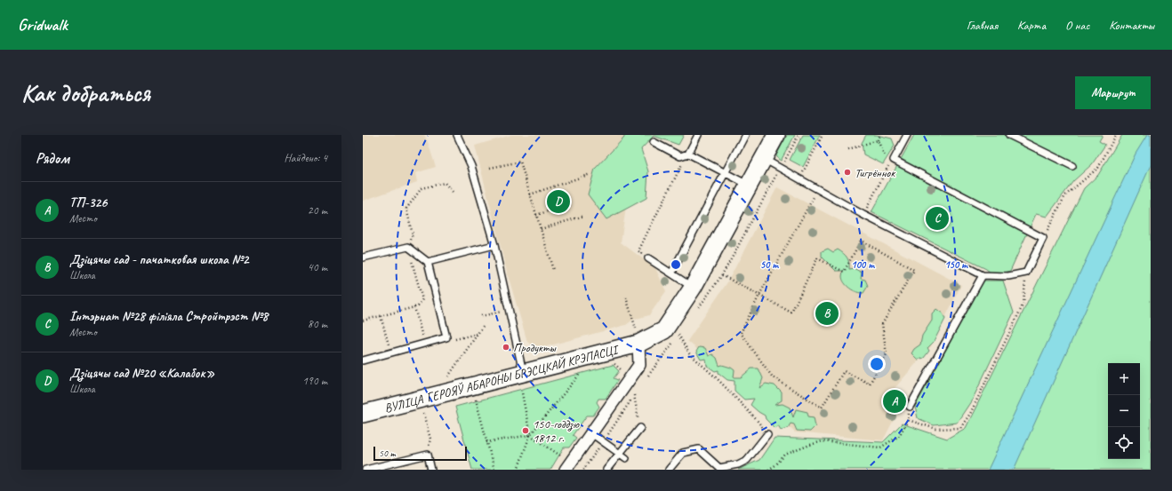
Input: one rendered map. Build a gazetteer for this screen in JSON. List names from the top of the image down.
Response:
{
  "streets": {
    "main road": ["ВУЛІЦА ГЕРОЯЎ АБАРОНЫ БРЭСЦКАЙ КРЭПАСЦІ"]
  },
  "places": ["Тигрённок", "Продукты", "150-годдзю 1812 г."],
  "scale_bar": "50 m",
  "page": {
    "header": "Gridwalk",
    "nav": [
      "Главная",
      "Карта",
      "О нас",
      "Контакты"
    ],
    "buttons": "Маршрут",
    "title": "Как добраться",
    "heading": ["Рядом", "Найдено: 4"],
    "list": [
      {
        "mark": "A",
        "name": "ТП-326",
        "note": "Место",
        "value": "20 m"
      },
      {
        "mark": "B",
        "name": "Дзіцячы сад - пачатковая школа №2",
        "note": "Школа",
        "value": "40 m"
      },
      {
        "mark": "C",
        "name": "Інтэрнат №28 фiлiяла Стройтрэст №8",
        "note": "Место",
        "value": "80 m"
      },
      {
        "mark": "D",
        "name": "Дзіцячы сад №20 «Калабок»",
        "note": "Школа",
        "value": "190 m"
      }
    ],
    "pins": [
      "D",
      "C",
      "B",
      "A"
    ],
    "map_buttons": ["+", "−"],
    "scale": "50 m"
  },
  "rings": ["50 m", "100 m", "150 m"]
}
